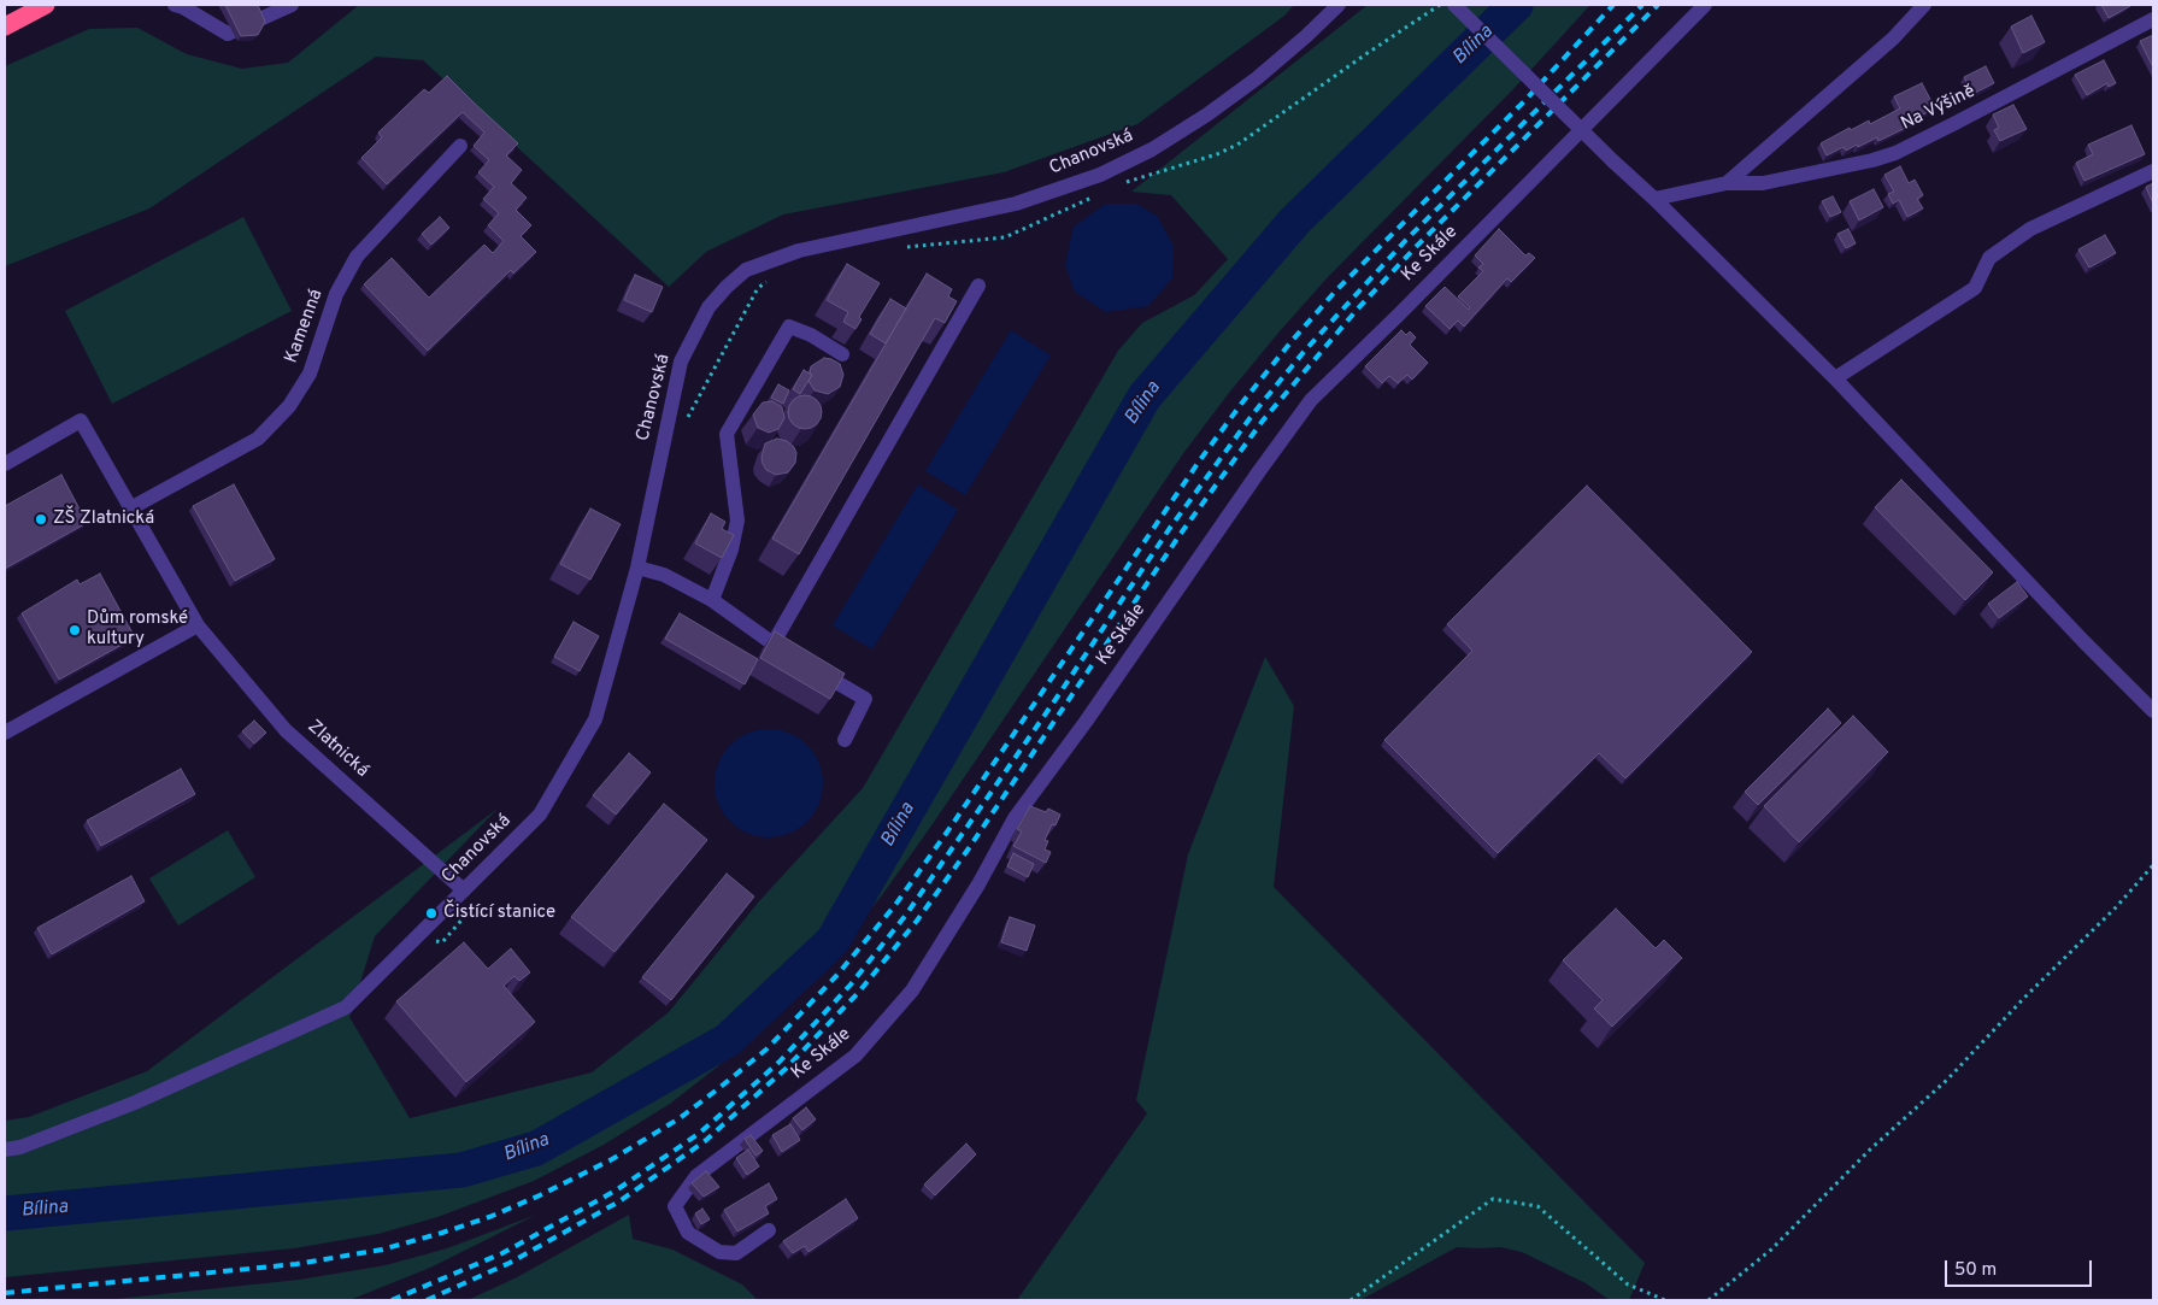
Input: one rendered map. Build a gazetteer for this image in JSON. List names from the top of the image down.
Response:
{
  "streets": {
    "street": [
      "Na Výšině",
      "Chanovská",
      "Ke Skále",
      "Kamenná",
      "Zlatnická"
    ]
  },
  "crossings": [
    ["Chanovská", "Zlatnická"],
    ["Kamenná", "Zlatnická"]
  ],
  "water": ["Bílina"],
  "places": ["ZŠ Zlatnická", "Dům romské kultury", "Čistící stanice"],
  "scale_bar": "50 m"
}
